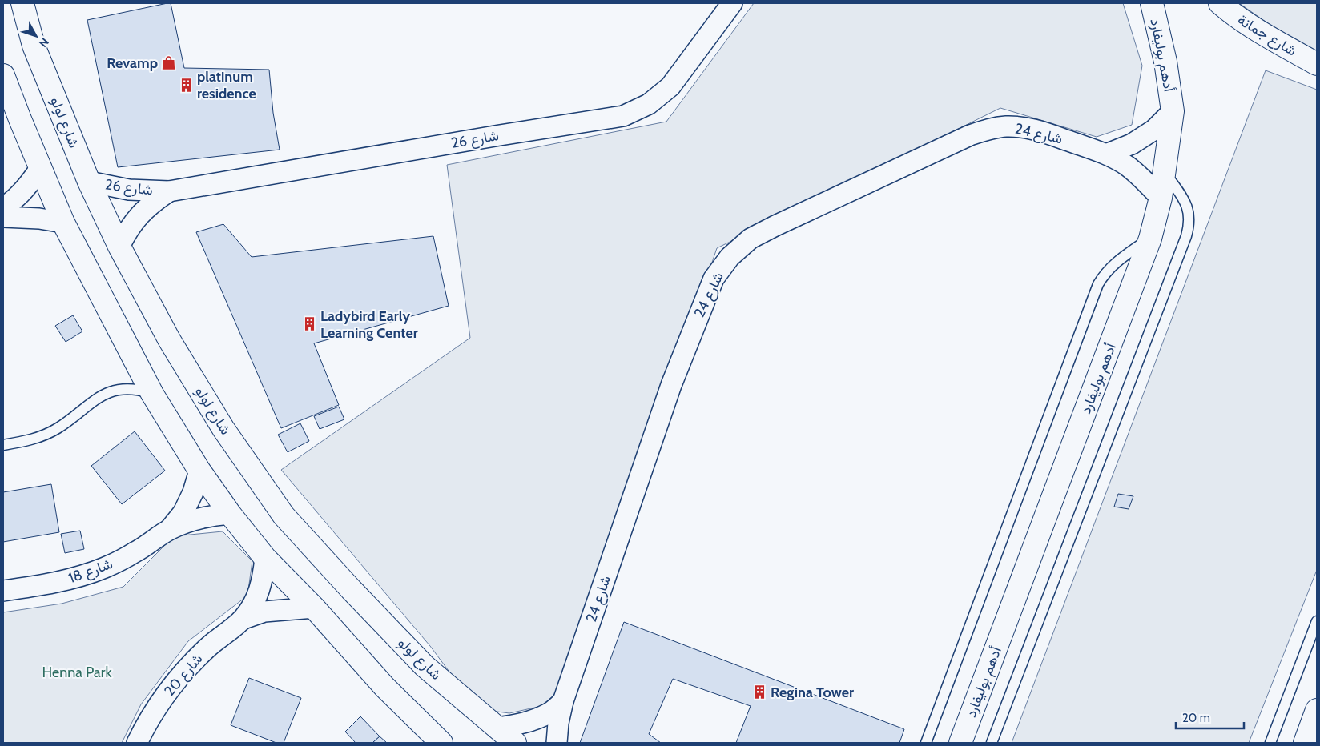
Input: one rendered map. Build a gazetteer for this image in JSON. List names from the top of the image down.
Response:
{
  "streets": {
    "street": [
      "شارع جمانة",
      "أدهم بوليفارد",
      "شارع لولو",
      "شارع 24",
      "شارع 26",
      "شارع 18",
      "شارع 20"
    ]
  },
  "crossings": [
    ["أدهم بوليفارد", "شارع 24"],
    ["شارع لولو", "شارع 26"]
  ],
  "parks": ["Henna Park"],
  "places": {
    "shop": ["Revamp"],
    "building": ["platinum residence", "Ladybird Early Learning Center", "Regina Tower"]
  },
  "scale_bar": "20 m",
  "north": "bottom right"
}
